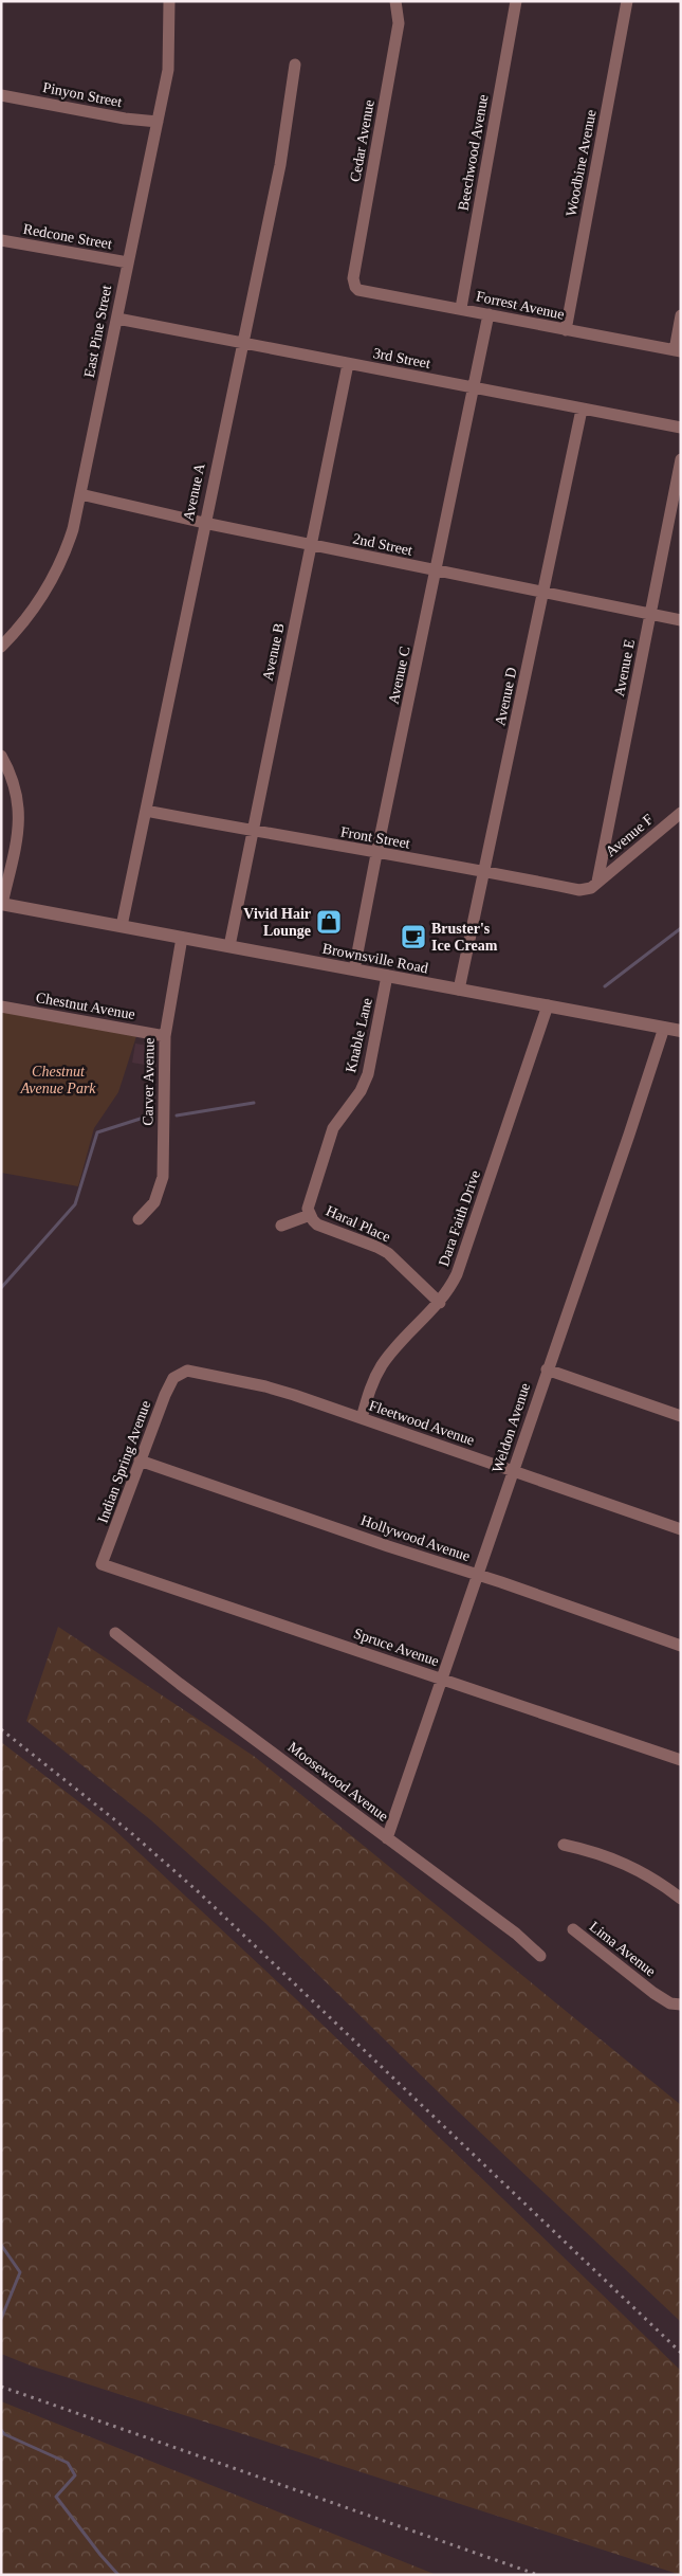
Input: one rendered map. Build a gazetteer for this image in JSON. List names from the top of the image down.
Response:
{
  "streets": {
    "street": [
      "Pinyon Street",
      "Cedar Avenue",
      "Beechwood Avenue",
      "Woodbine Avenue",
      "Redcone Street",
      "Forrest Avenue",
      "East Pine Street",
      "3rd Street",
      "Avenue A",
      "2nd Street",
      "Avenue B",
      "Avenue E",
      "Avenue C",
      "Avenue D",
      "Avenue F",
      "Front Street",
      "Brownsville Road",
      "Chestnut Avenue",
      "Knable Lane",
      "Carver Avenue",
      "Dara Faith Drive",
      "Haral Place",
      "Fleetwood Avenue",
      "Weldon Avenue",
      "Indian Spring Avenue",
      "Hollywood Avenue",
      "Spruce Avenue",
      "Moosewood Avenue",
      "Lima Avenue"
    ]
  },
  "crossings": [
    ["Pinyon Street", "East Pine Street"],
    ["Cedar Avenue", "Forrest Avenue"],
    ["Beechwood Avenue", "Forrest Avenue"],
    ["Woodbine Avenue", "Forrest Avenue"],
    ["Redcone Street", "East Pine Street"],
    ["East Pine Street", "3rd Street"],
    ["East Pine Street", "2nd Street"],
    ["3rd Street", "Avenue A"],
    ["3rd Street", "Avenue B"],
    ["3rd Street", "Avenue C"],
    ["3rd Street", "Avenue D"],
    ["Avenue A", "2nd Street"],
    ["Avenue A", "Front Street"],
    ["Avenue A", "Brownsville Road"],
    ["2nd Street", "Avenue B"],
    ["2nd Street", "Avenue E"],
    ["2nd Street", "Avenue C"],
    ["2nd Street", "Avenue D"],
    ["Avenue B", "Front Street"],
    ["Avenue B", "Brownsville Road"],
    ["Avenue E", "Avenue F"],
    ["Avenue E", "Front Street"],
    ["Avenue C", "Front Street"],
    ["Avenue C", "Brownsville Road"],
    ["Avenue D", "Front Street"],
    ["Avenue D", "Brownsville Road"],
    ["Avenue F", "Front Street"],
    ["Brownsville Road", "Knable Lane"],
    ["Brownsville Road", "Carver Avenue"],
    ["Brownsville Road", "Dara Faith Drive"],
    ["Brownsville Road", "Weldon Avenue"],
    ["Chestnut Avenue", "Carver Avenue"],
    ["Knable Lane", "Haral Place"],
    ["Dara Faith Drive", "Haral Place"],
    ["Dara Faith Drive", "Fleetwood Avenue"],
    ["Fleetwood Avenue", "Weldon Avenue"],
    ["Fleetwood Avenue", "Indian Spring Avenue"],
    ["Weldon Avenue", "Hollywood Avenue"],
    ["Weldon Avenue", "Spruce Avenue"],
    ["Weldon Avenue", "Moosewood Avenue"],
    ["Indian Spring Avenue", "Hollywood Avenue"],
    ["Indian Spring Avenue", "Spruce Avenue"]
  ],
  "parks": ["Chestnut Avenue Park"],
  "places": {
    "shop": ["Vivid Hair Lounge"],
    "cafe": ["Bruster's Ice Cream"]
  }
}
